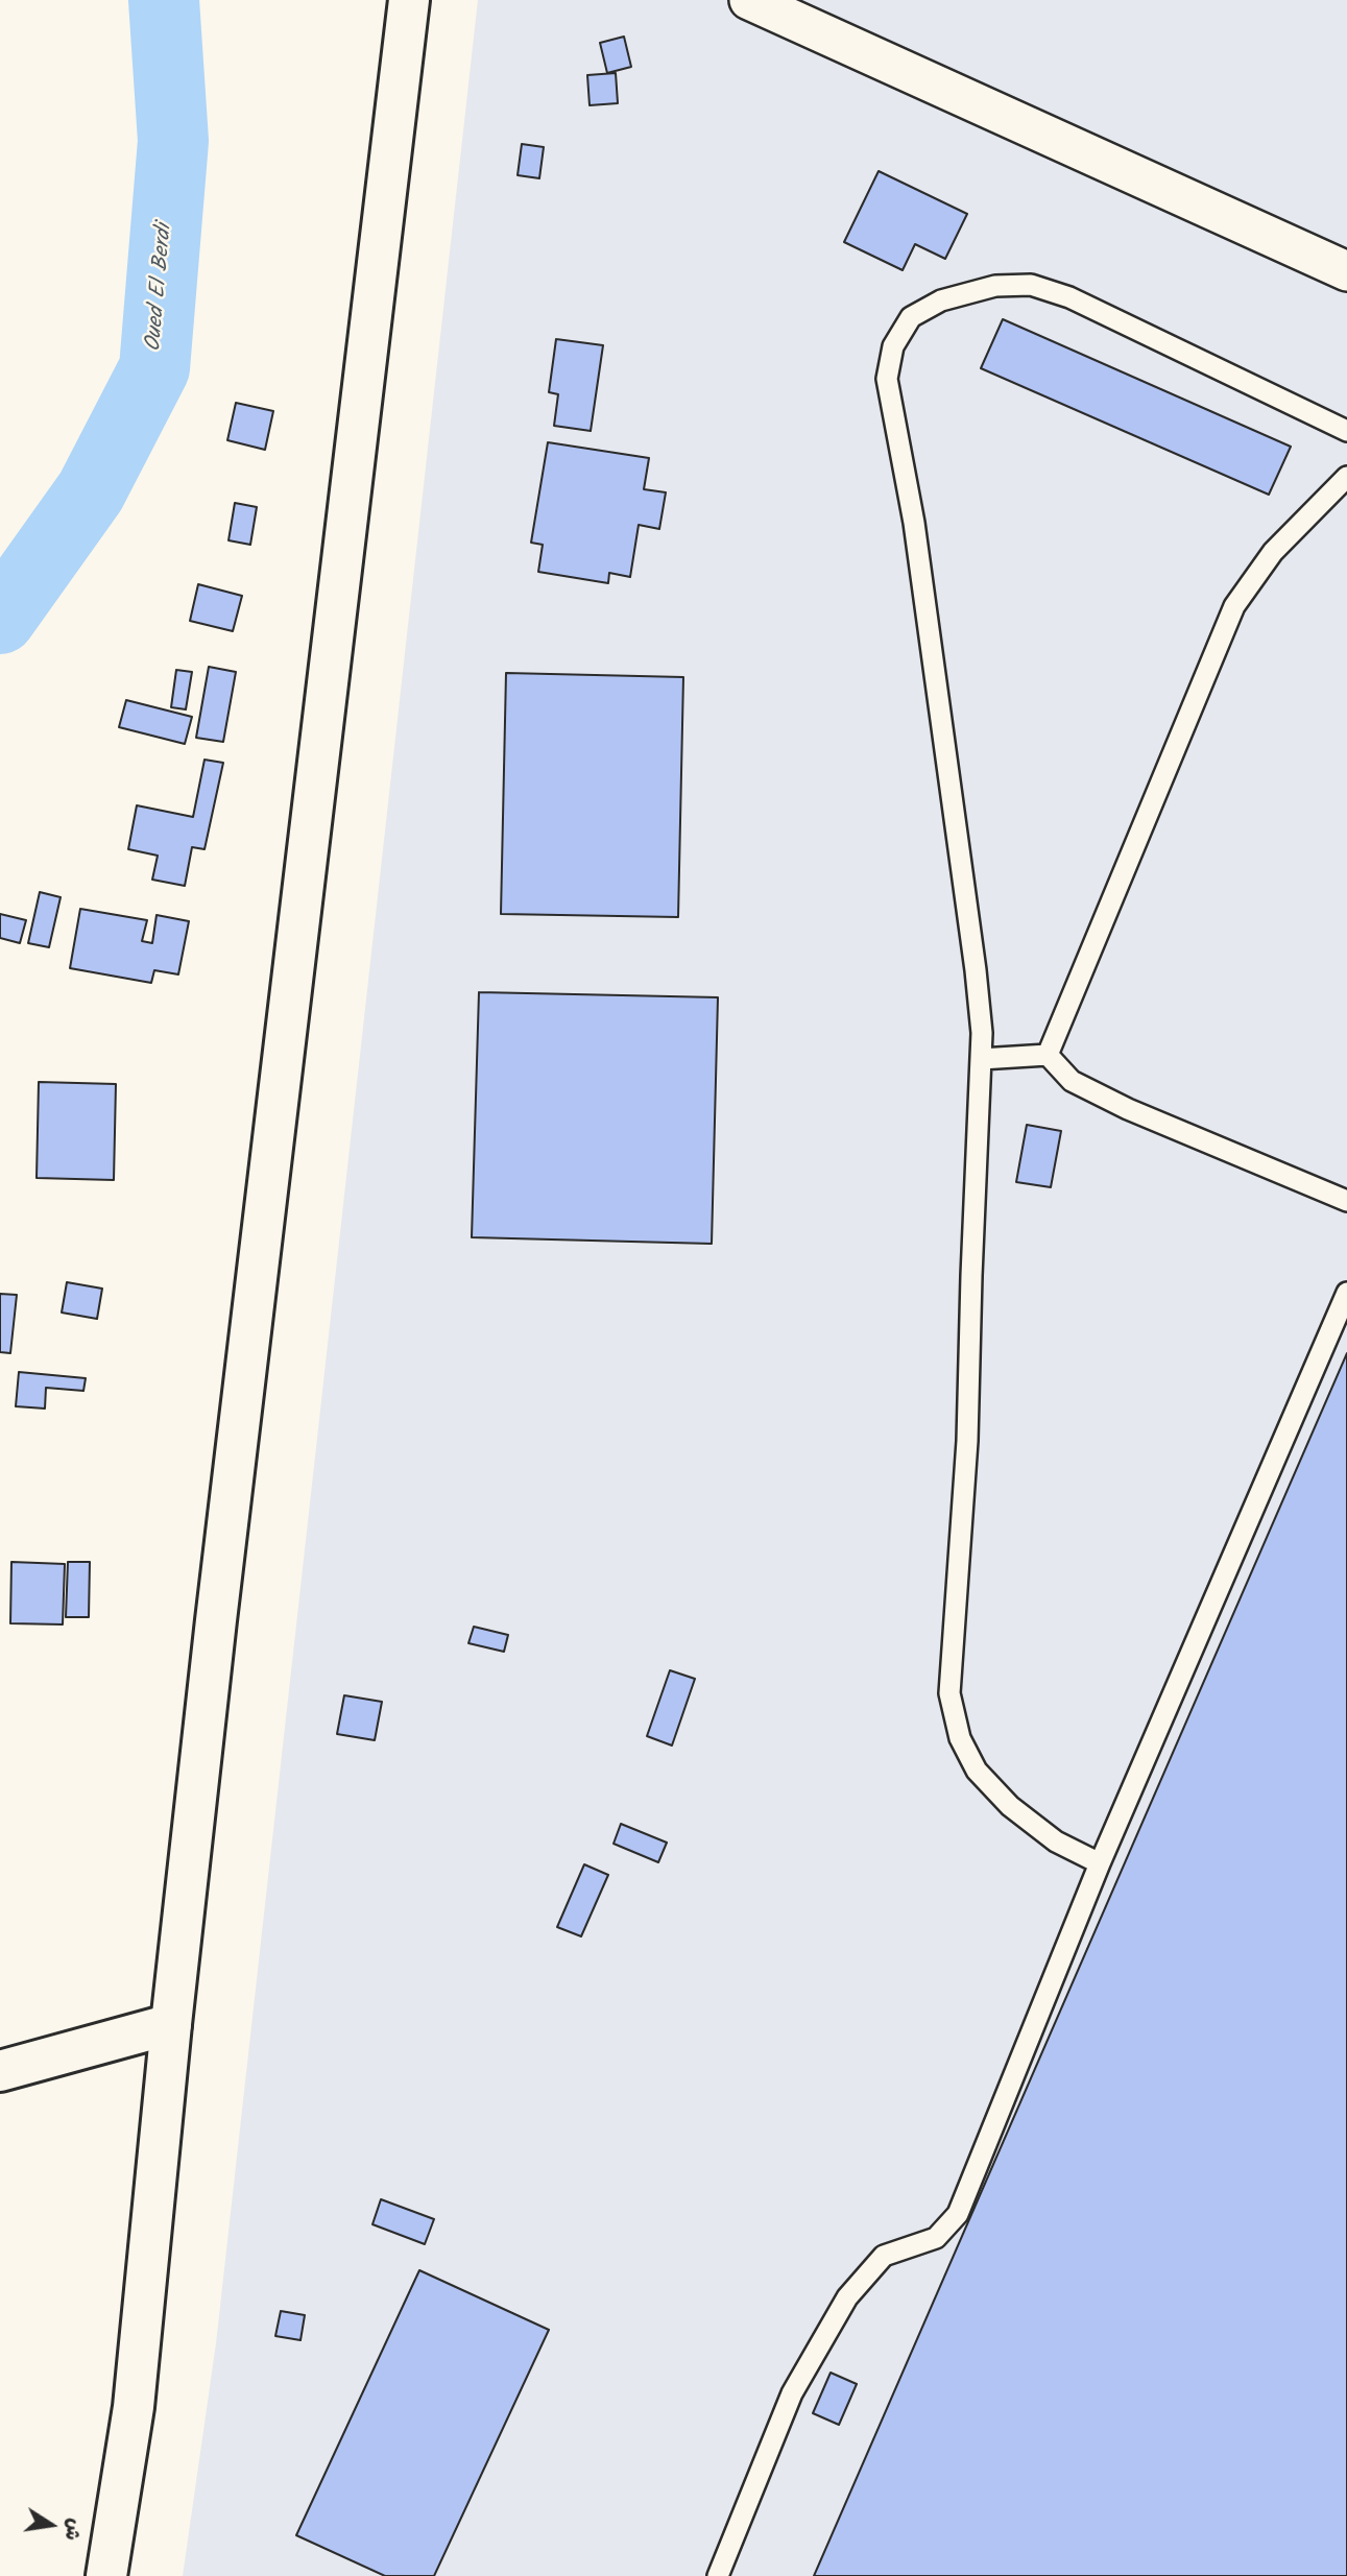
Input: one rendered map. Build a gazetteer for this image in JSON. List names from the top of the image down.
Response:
{
  "water": ["Oued El Berdi"],
  "north": "right"
}
